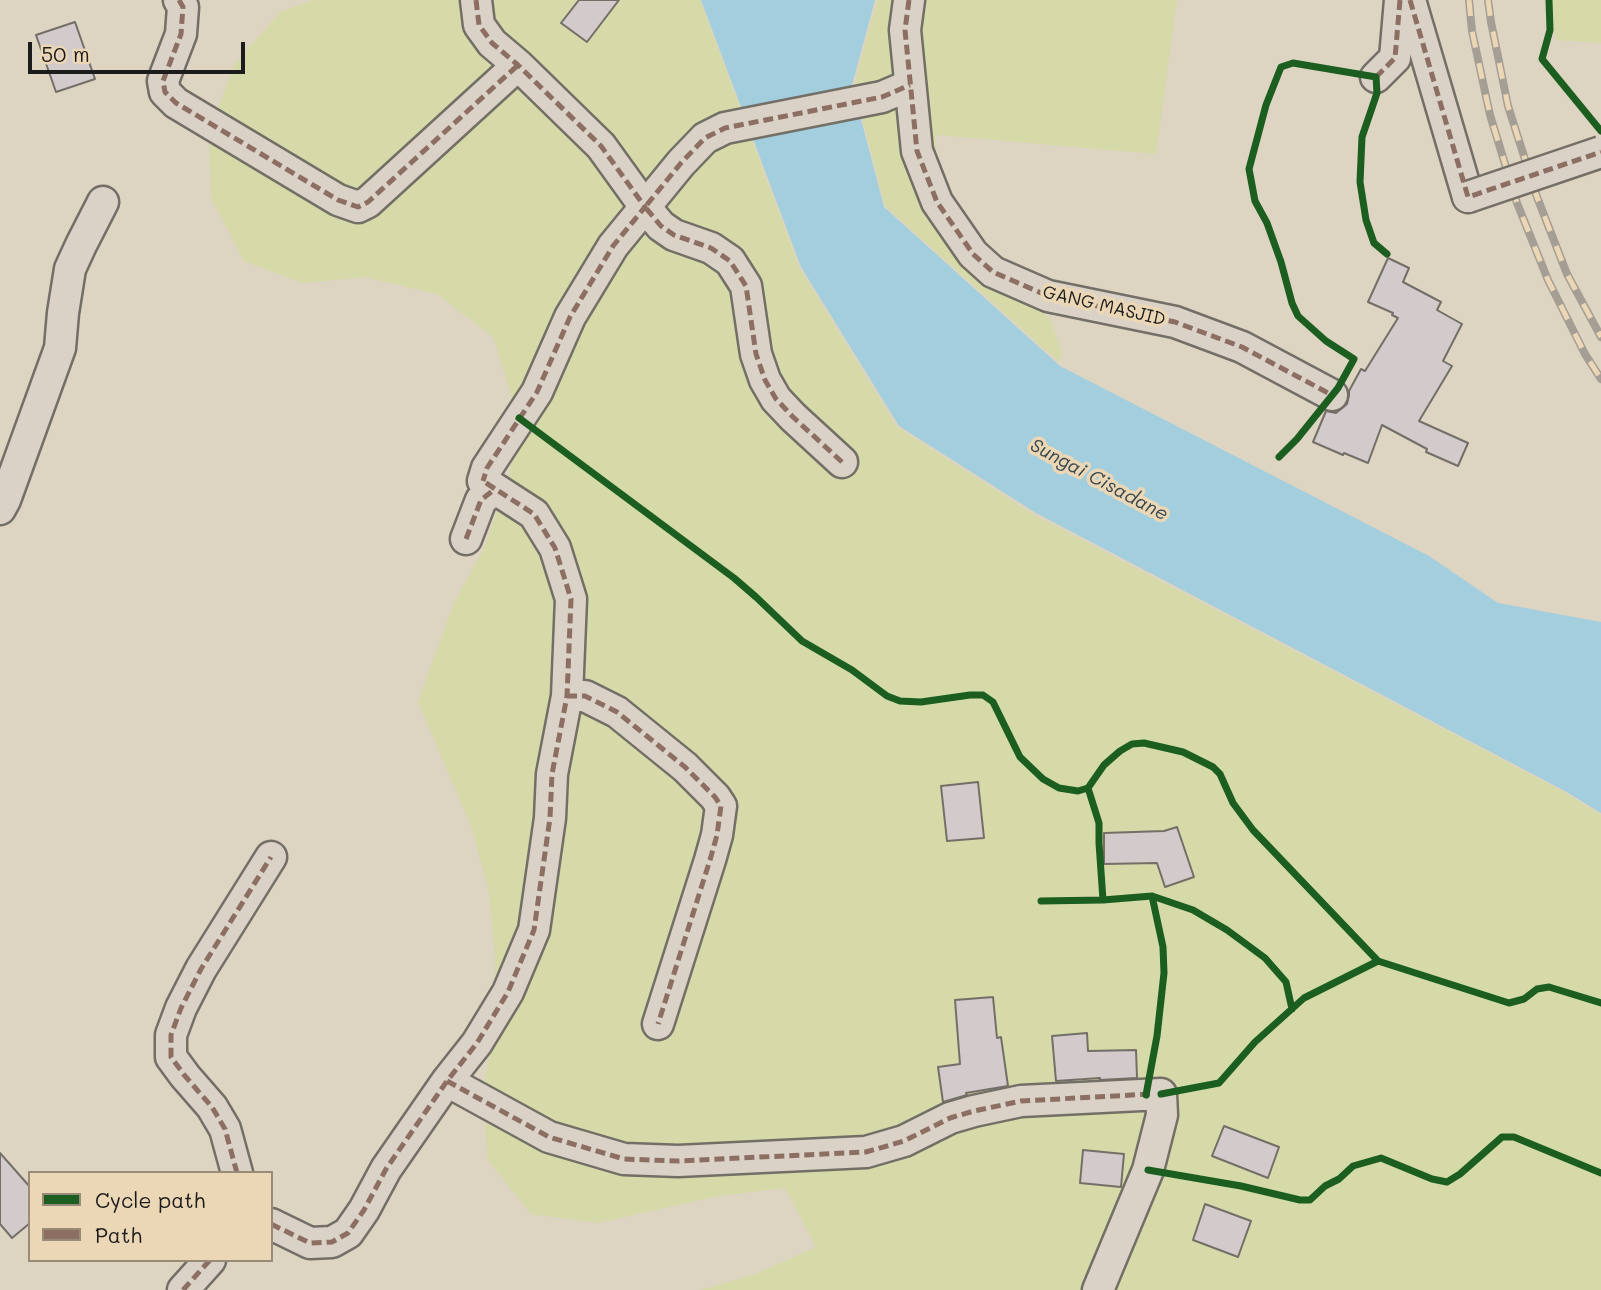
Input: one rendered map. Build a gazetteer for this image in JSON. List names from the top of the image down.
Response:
{
  "streets": {
    "street": ["GANG MASJID"]
  },
  "water": ["Sungai Cisadane"],
  "legend": ["Cycle path", "Path"],
  "scale_bar": "50 m"
}
